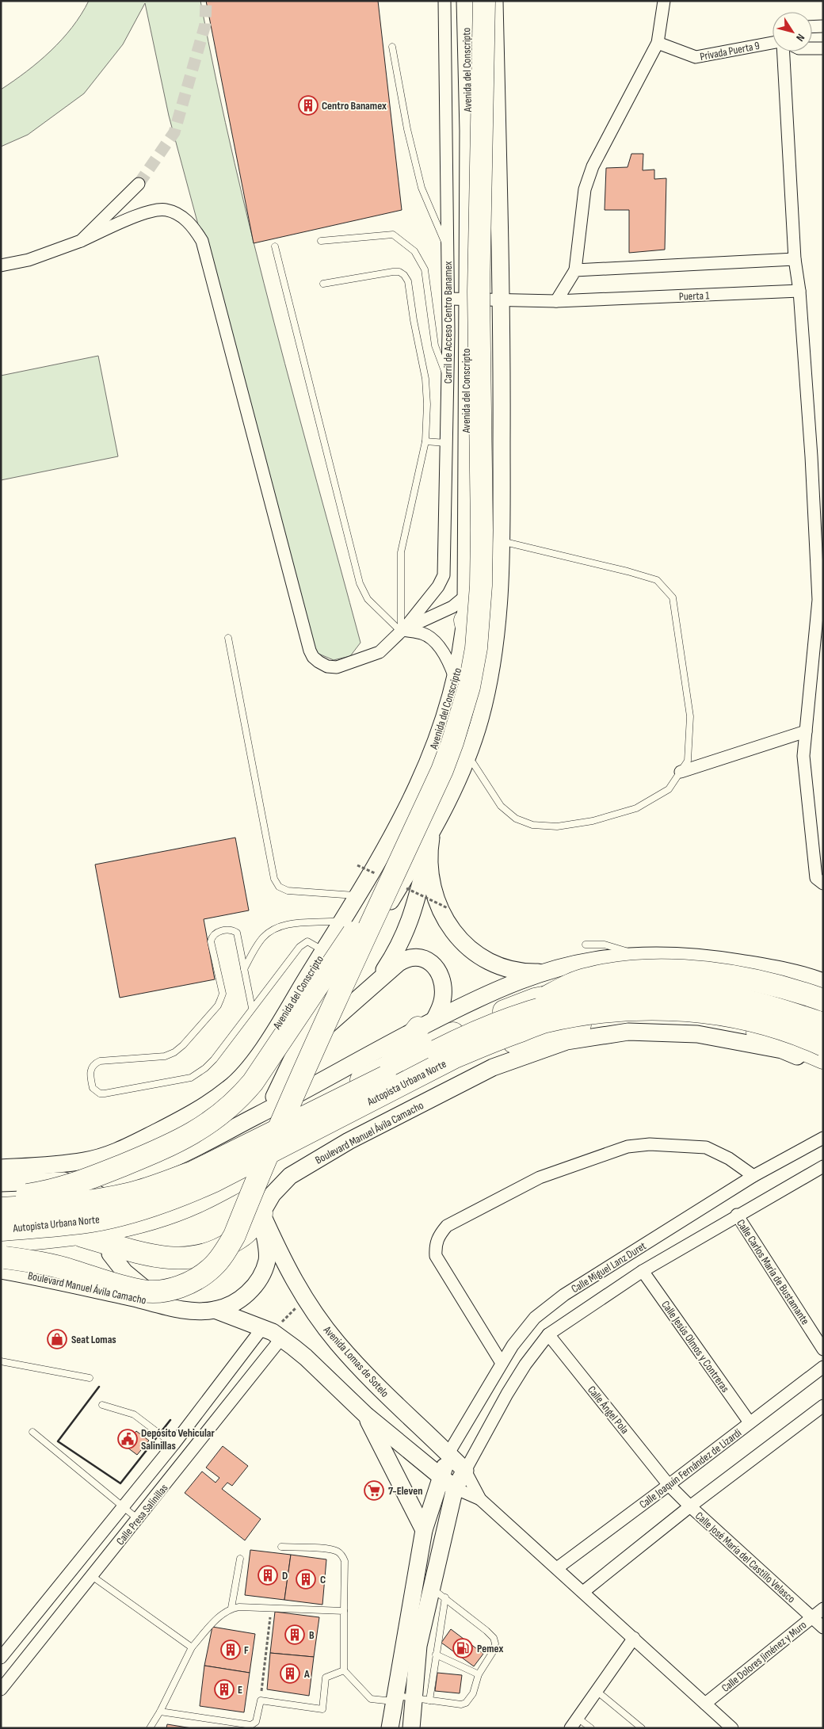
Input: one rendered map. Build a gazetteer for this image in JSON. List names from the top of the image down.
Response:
{
  "streets": {
    "highway": ["Autopista Urbana Norte", "Boulevard Manuel Ávila Camacho"],
    "main road": ["Avenida del Conscripto", "Avenida Lomas de Sotelo"],
    "street": [
      "Privada Puerta 9",
      "Puerta 1",
      "Carril de Acceso Centro Banamex",
      "Calle Miguel Lanz Duret",
      "Calle Carlos María de Bustamante",
      "Calle Jesús Olmos y Contreras",
      "Calle Ángel Pola",
      "Calle Joaquín Fernández de Lizardi",
      "Calle Presa Salinillas",
      "Calle José María del Castillo Velasco",
      "Calle Dolores Jiménez y Muro"
    ]
  },
  "crossings": [
    ["Avenida del Conscripto", "Puerta 1"],
    ["Puerta 1", "Carril de Acceso Centro Banamex"],
    ["Boulevard Manuel Ávila Camacho", "Avenida Lomas de Sotelo"],
    ["Calle Miguel Lanz Duret", "Calle Carlos María de Bustamante"],
    ["Calle Miguel Lanz Duret", "Calle Jesús Olmos y Contreras"],
    ["Calle Miguel Lanz Duret", "Avenida Lomas de Sotelo"],
    ["Calle Miguel Lanz Duret", "Calle Ángel Pola"],
    ["Calle Jesús Olmos y Contreras", "Calle Joaquín Fernández de Lizardi"],
    ["Calle Ángel Pola", "Calle Joaquín Fernández de Lizardi"],
    ["Calle Ángel Pola", "Calle José María del Castillo Velasco"],
    ["Calle Joaquín Fernández de Lizardi", "Calle José María del Castillo Velasco"],
    ["Calle José María del Castillo Velasco", "Calle Dolores Jiménez y Muro"]
  ],
  "places": {
    "building": [
      "Centro Banamex",
      "D",
      "C",
      "B",
      "F",
      "A",
      "E"
    ],
    "shop": ["Seat Lomas"],
    "public building": ["Depósito Vehicular Salinillas"],
    "supermarket": ["7-Eleven"],
    "fuel station": ["Pemex"]
  },
  "north": "bottom right"
}
